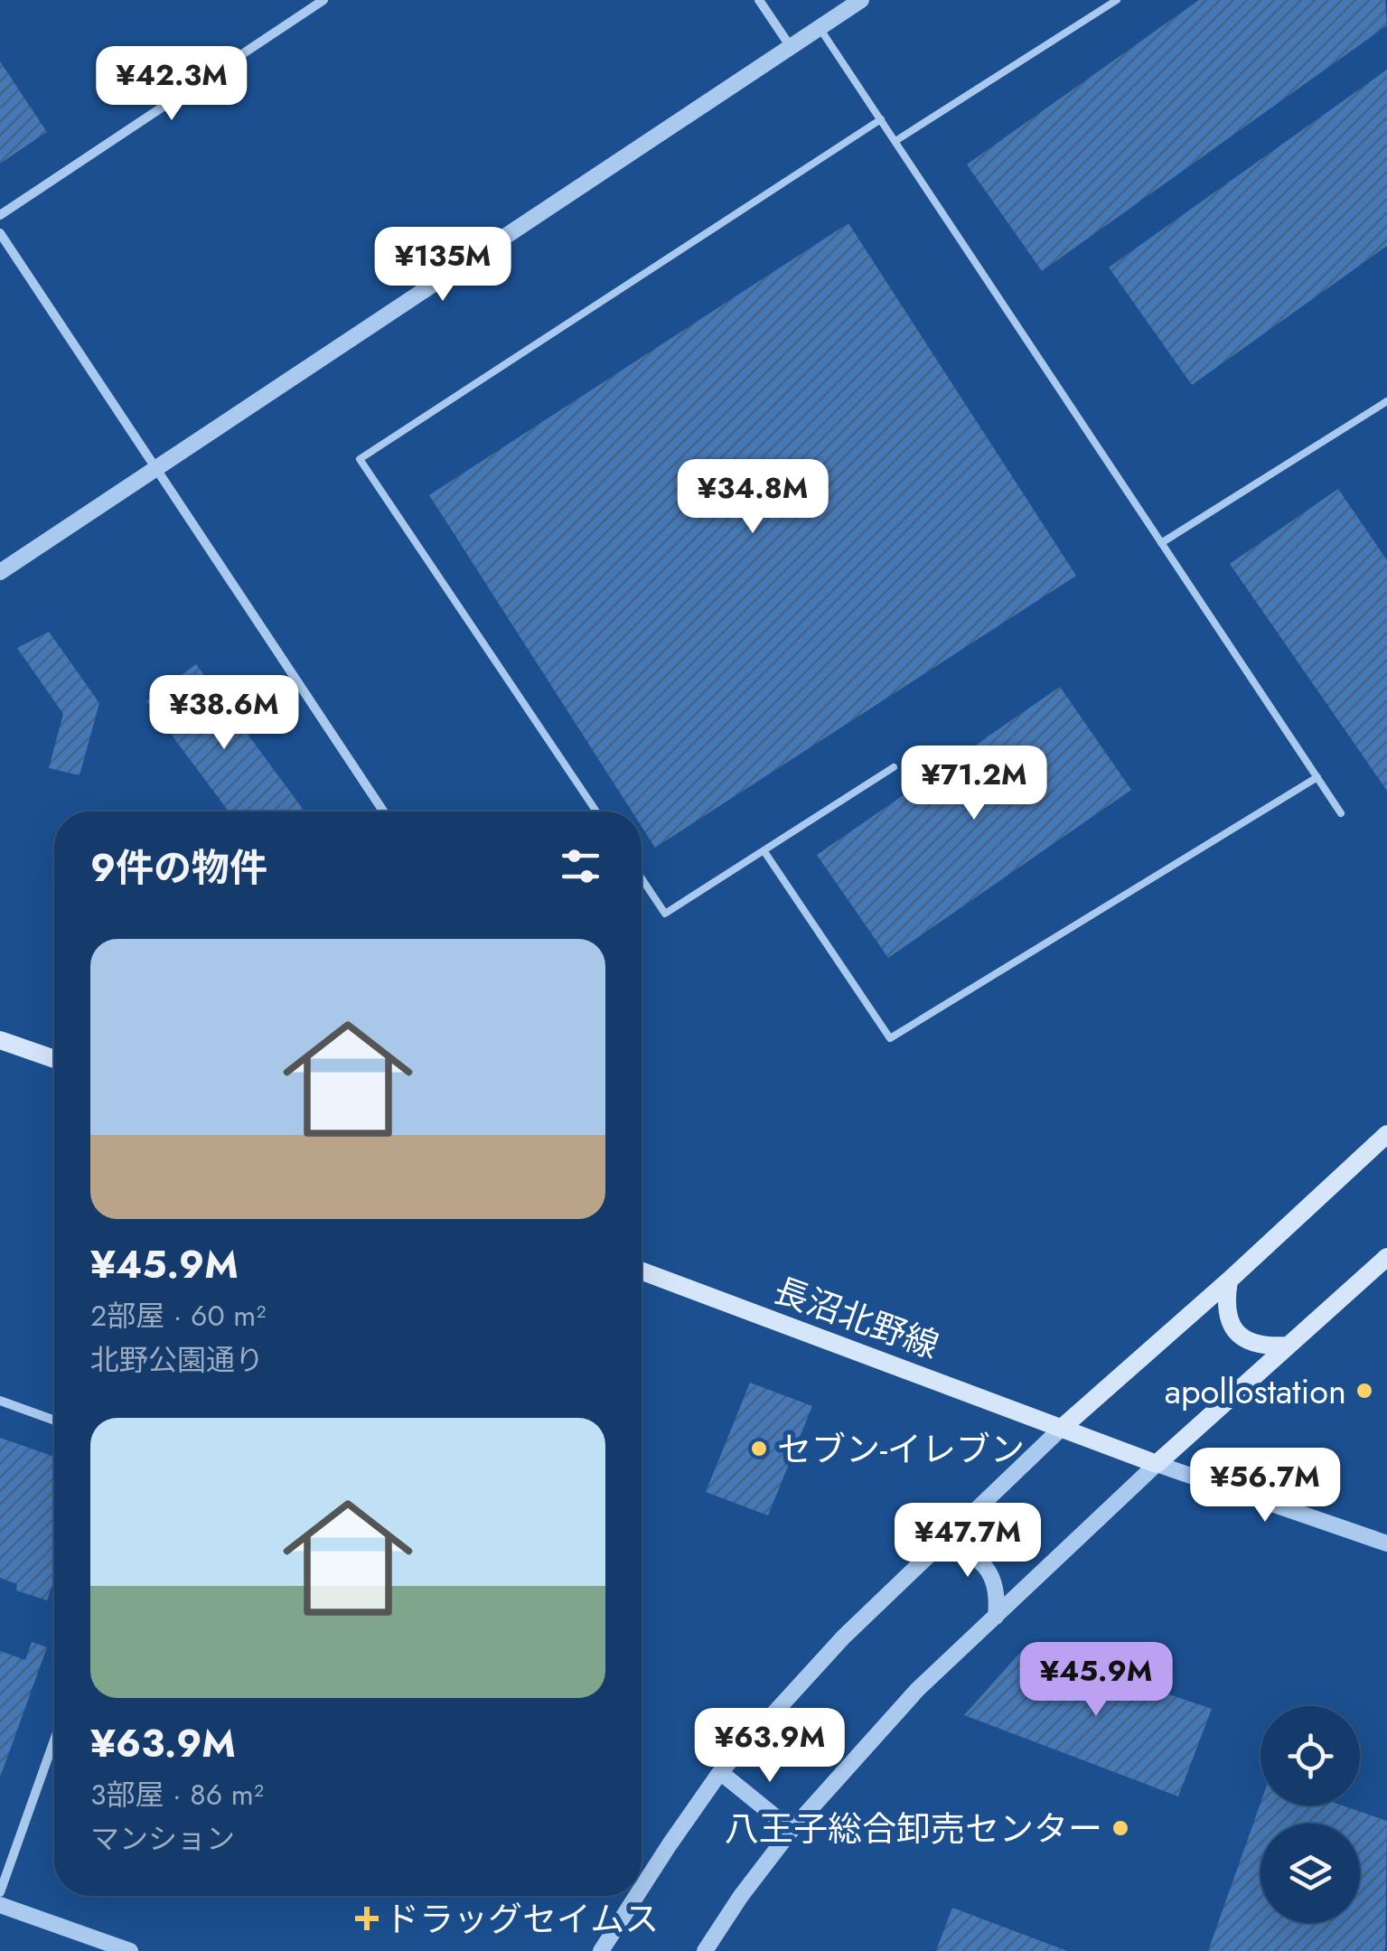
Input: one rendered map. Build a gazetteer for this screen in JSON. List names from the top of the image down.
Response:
{
  "streets": {
    "main road": ["長沼北野線"]
  },
  "places": {
    "other": ["apollostation", "セブン-イレブン", "八王子総合卸売センター"],
    "health": ["ドラッグセイムス"]
  },
  "page": {
    "price": [
      "¥42.3M",
      "¥135M",
      "¥34.8M",
      "¥38.6M",
      "¥71.2M",
      "¥56.7M",
      "¥47.7M",
      "¥45.9M",
      "¥63.9M"
    ],
    "heading": "9件の物件",
    "list": [
      {
        "name": "¥45.9M",
        "note": "2部屋 · 60 m² · 北野公園通り"
      },
      {
        "name": "¥63.9M",
        "note": "3部屋 · 86 m² · マンション"
      }
    ]
  }
}
